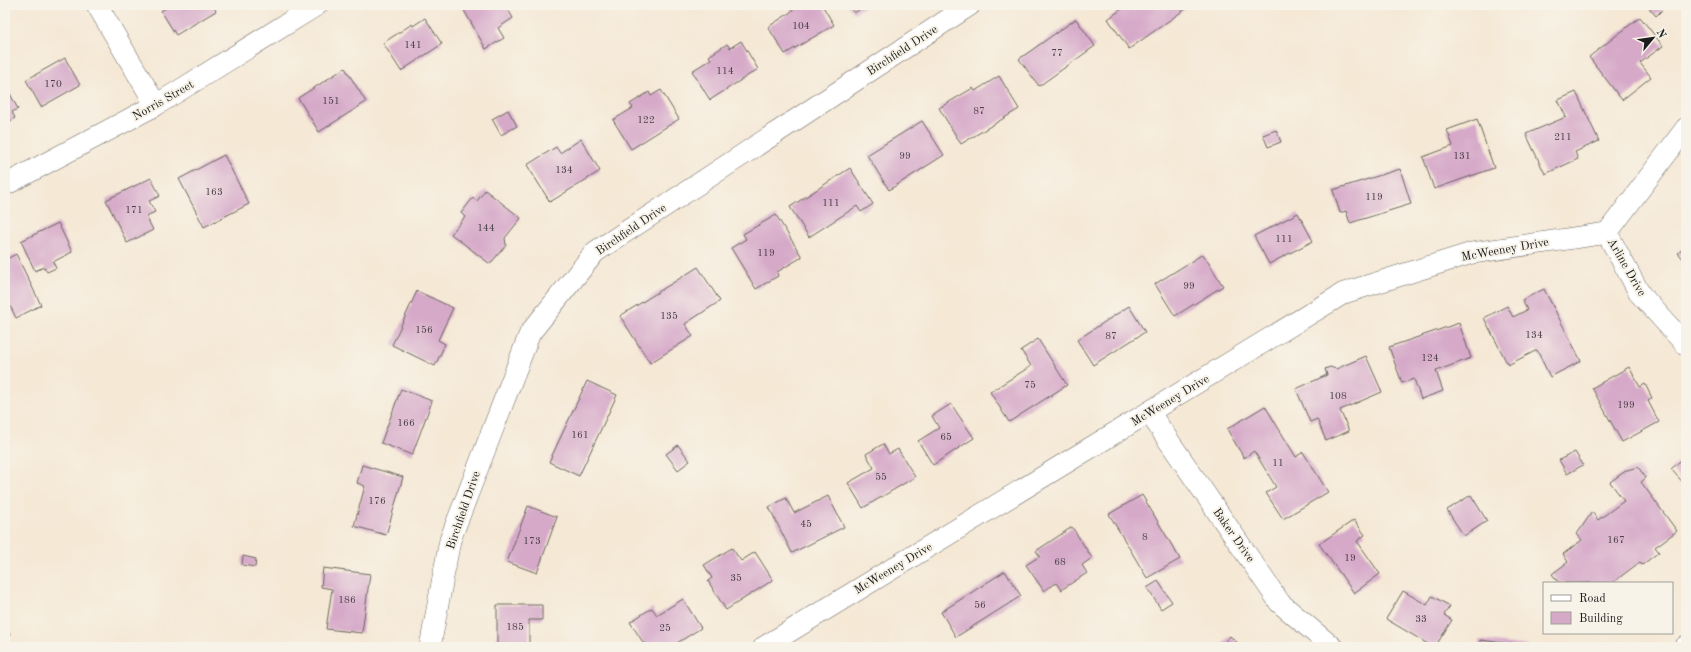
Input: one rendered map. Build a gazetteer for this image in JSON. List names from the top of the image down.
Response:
{
  "streets": {
    "street": [
      "Birchfield Drive",
      "Norris Street",
      "McWeeney Drive",
      "Arline Drive",
      "Baker Drive"
    ]
  },
  "crossings": [
    ["McWeeney Drive", "Arline Drive"],
    ["McWeeney Drive", "Baker Drive"]
  ],
  "house_numbers": [
    "104",
    "141",
    "77",
    "114",
    "170",
    "151",
    "87",
    "122",
    "211",
    "99",
    "131",
    "134",
    "163",
    "119",
    "111",
    "171",
    "144",
    "111",
    "119",
    "99",
    "135",
    "156",
    "134",
    "87",
    "124",
    "75",
    "108",
    "199",
    "166",
    "161",
    "65",
    "11",
    "55",
    "176",
    "45",
    "8",
    "167",
    "173",
    "19",
    "68",
    "35",
    "186",
    "56",
    "33",
    "185",
    "25"
  ],
  "legend": ["Road", "Building"],
  "north": "top right"
}
